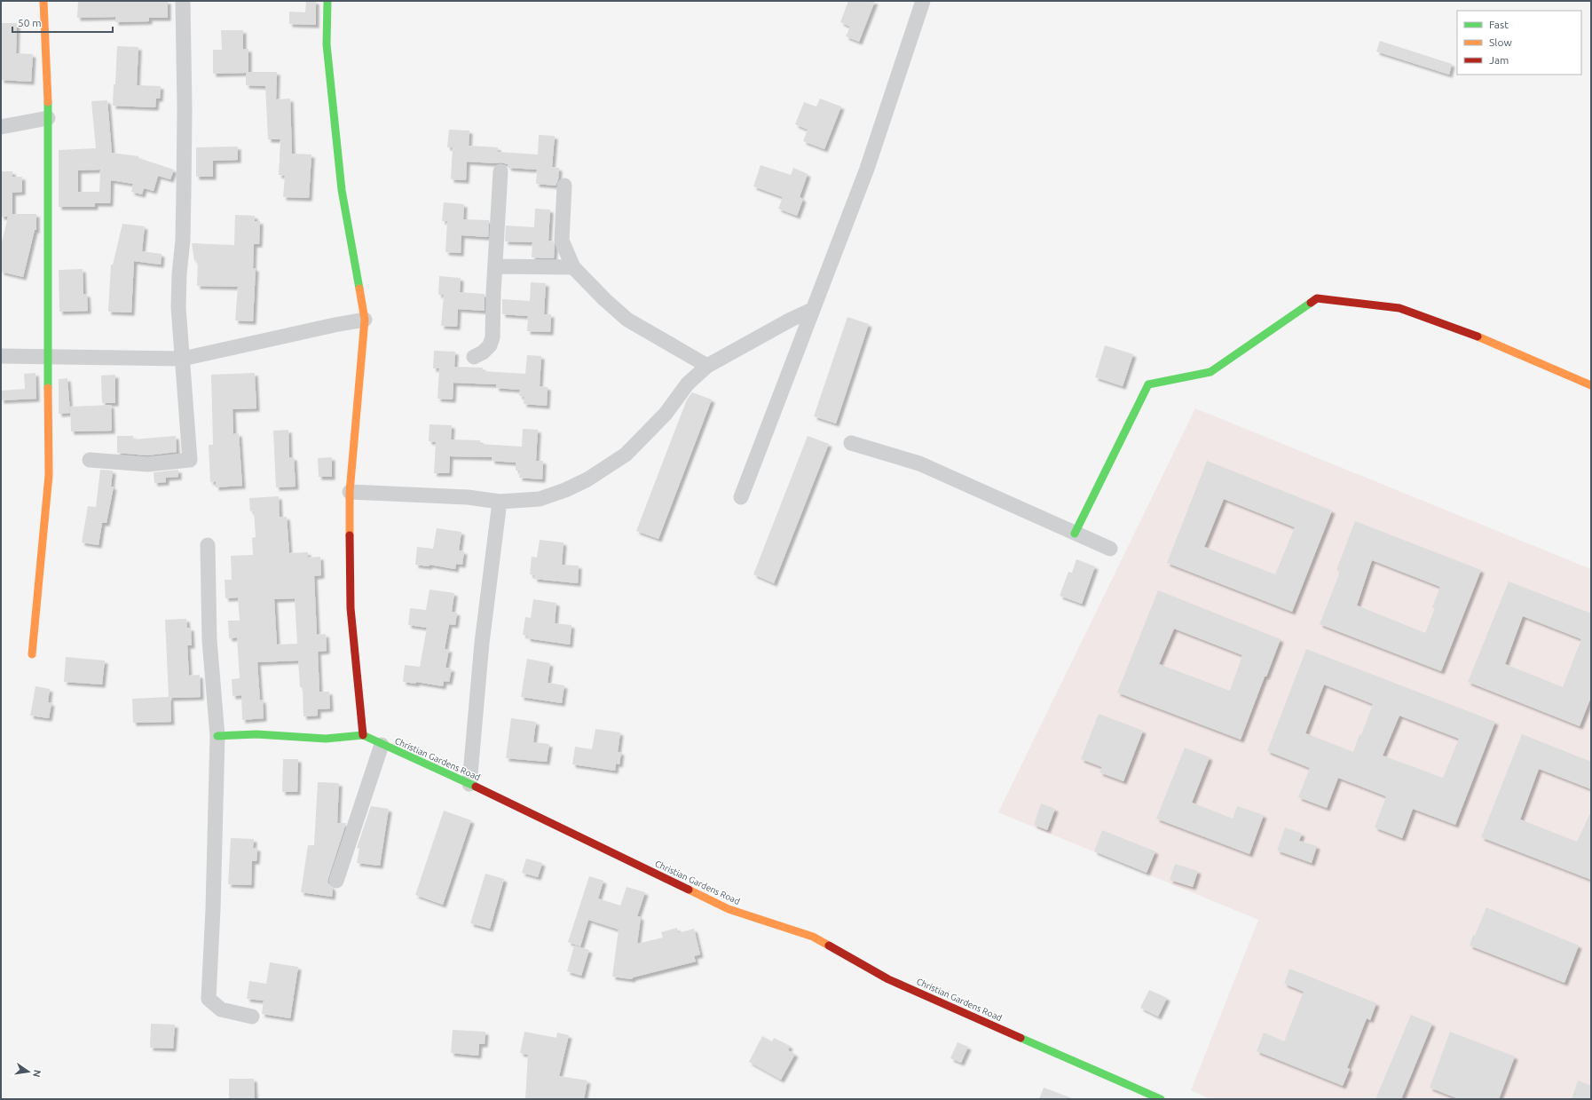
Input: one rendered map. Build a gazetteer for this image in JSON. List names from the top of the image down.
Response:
{
  "streets": {
    "street": ["Christian Gardens Road"]
  },
  "legend": ["Fast", "Slow", "Jam"],
  "scale_bar": "50 m",
  "north": "right"
}
